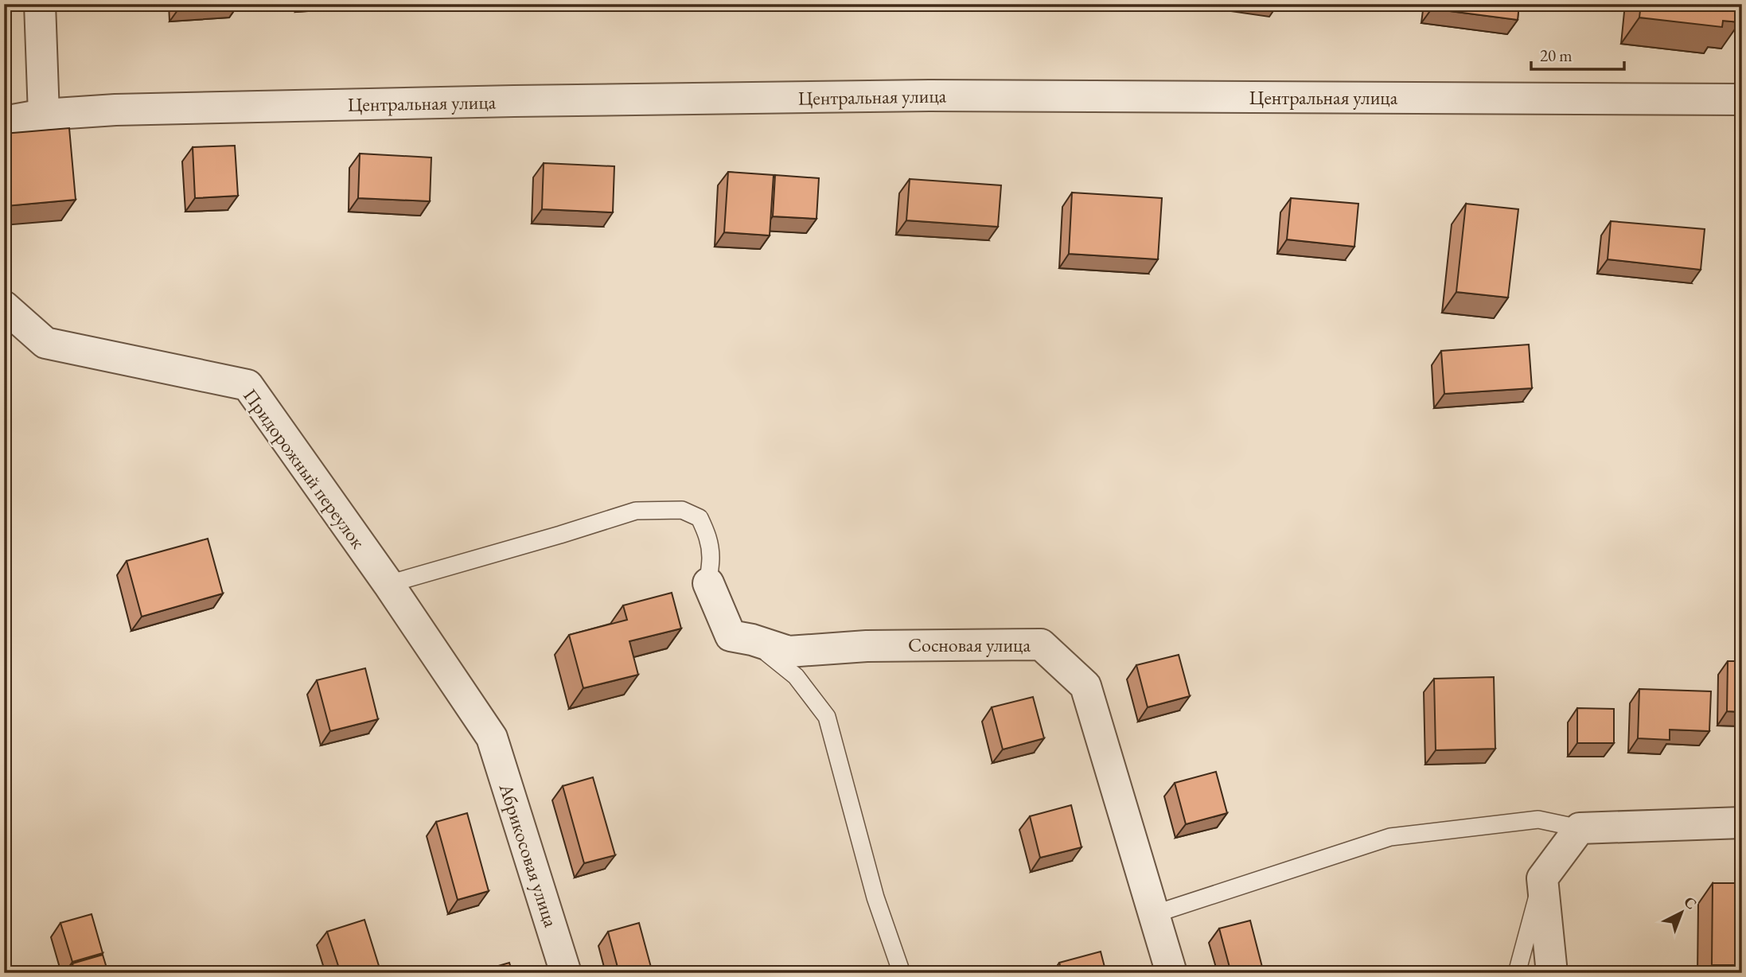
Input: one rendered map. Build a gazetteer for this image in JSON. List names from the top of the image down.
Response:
{
  "streets": {
    "street": [
      "Центральная улица",
      "Придорожный переулок",
      "Сосновая улица",
      "Абрикосовая улица"
    ]
  },
  "crossings": [
    ["Придорожный переулок", "Абрикосовая улица"]
  ],
  "scale_bar": "20 m",
  "north": "top right"
}
